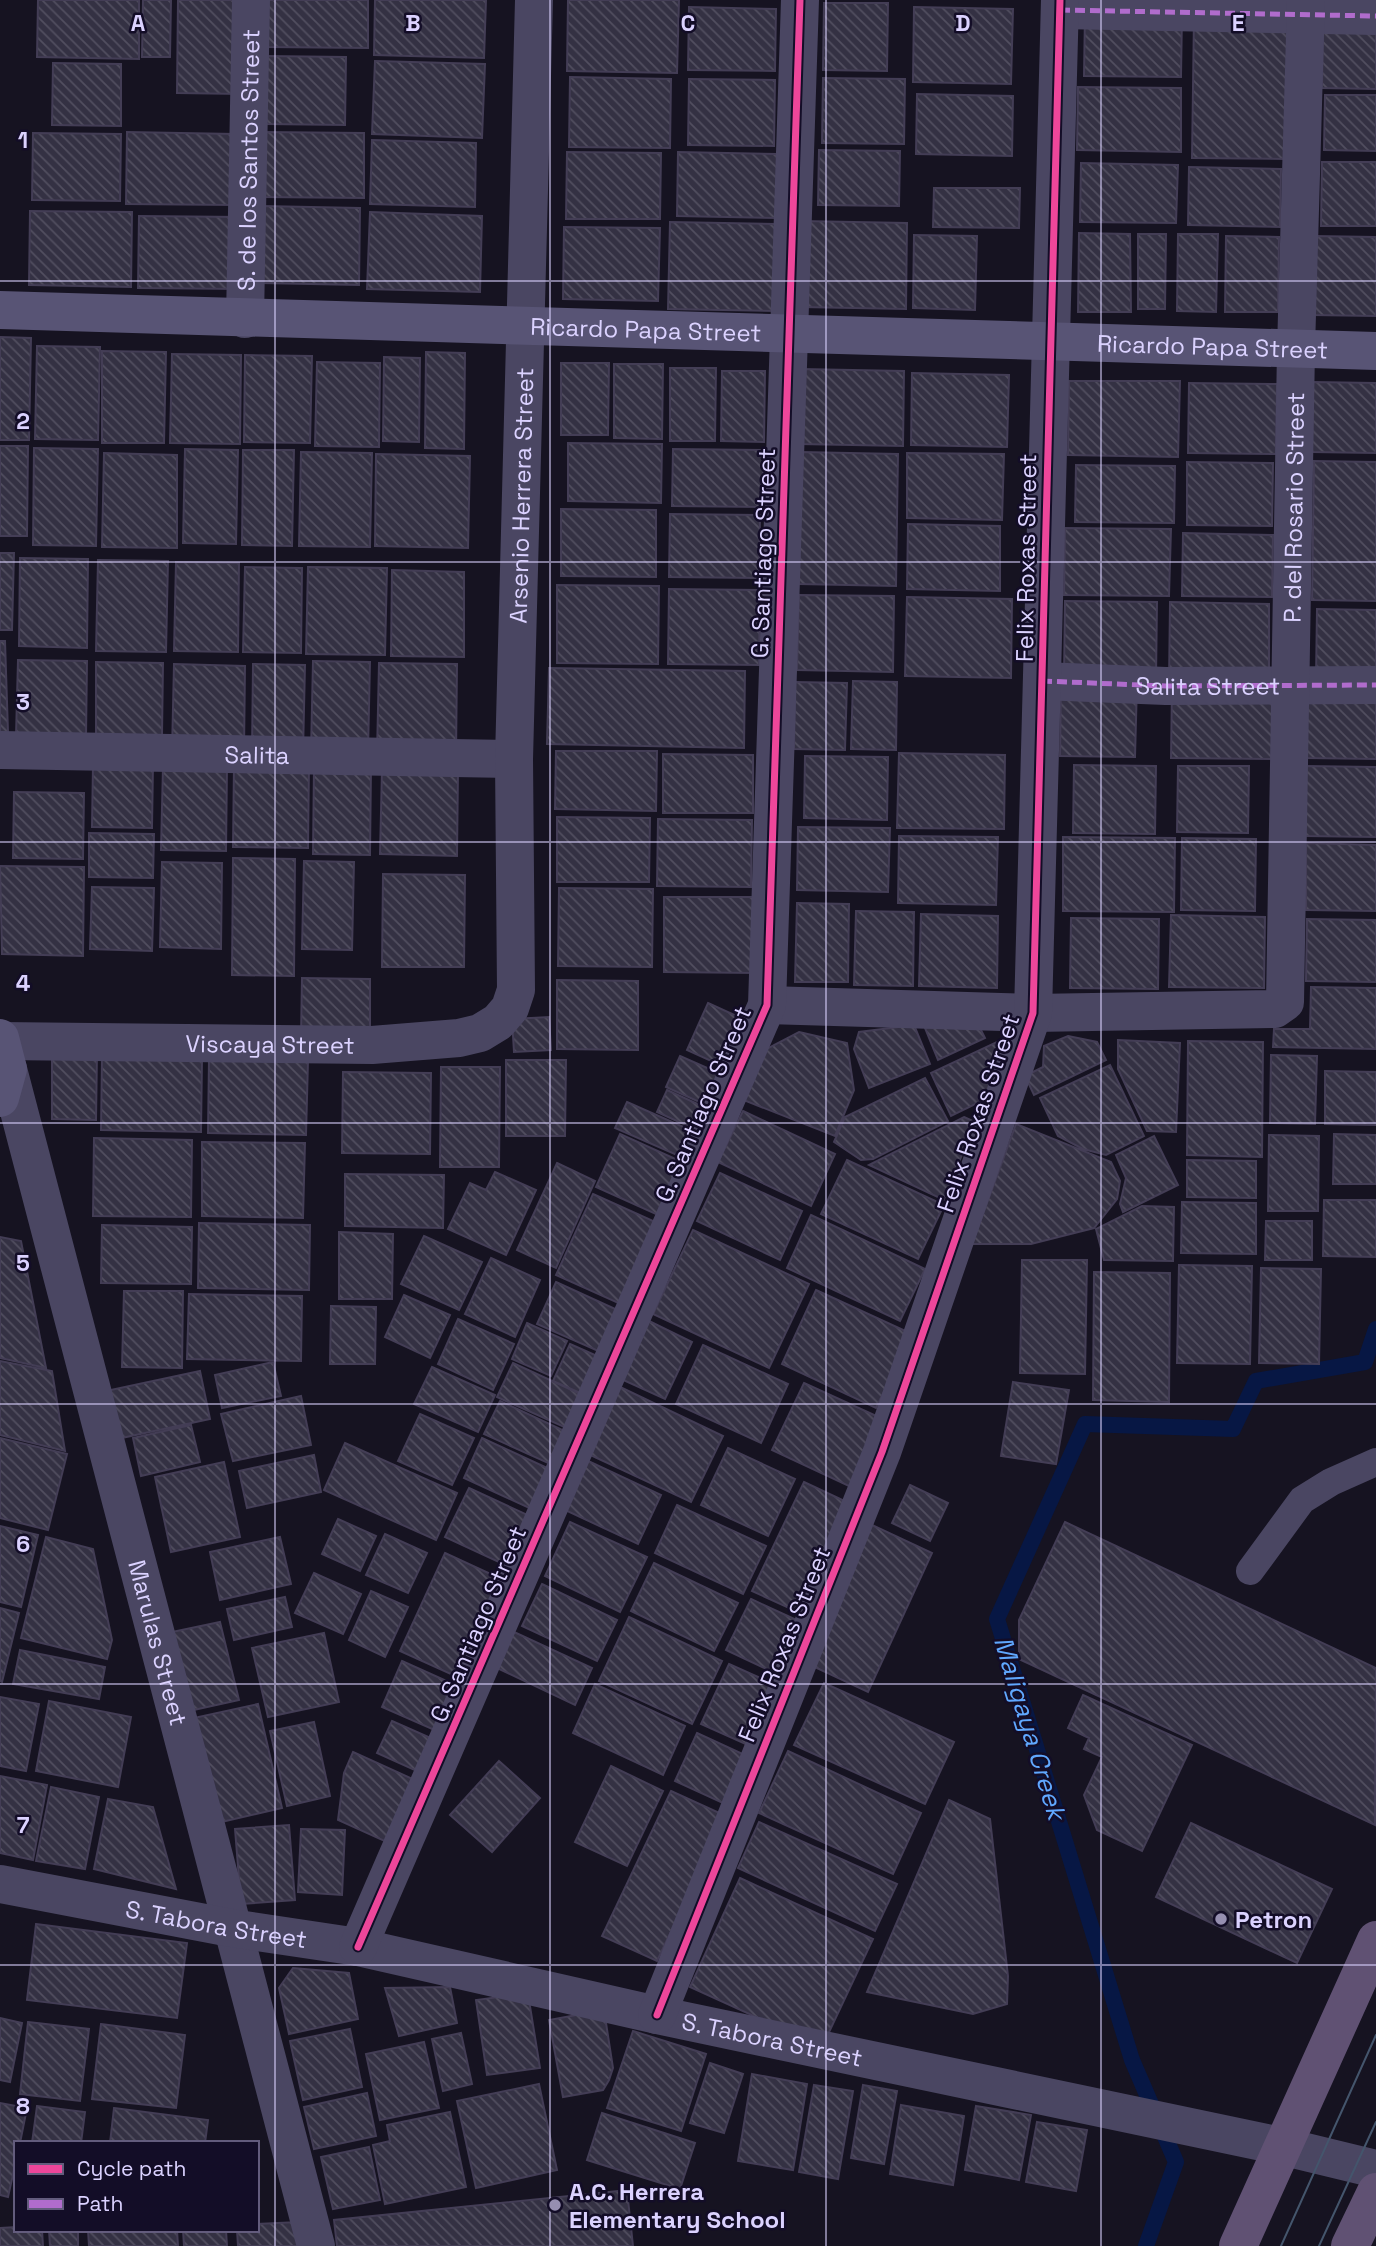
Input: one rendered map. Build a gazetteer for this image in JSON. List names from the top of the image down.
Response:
{
  "streets": {
    "street": [
      "S. de los Santos Street",
      "Ricardo Papa Street",
      "Arsenio Herrera Street",
      "P. del Rosario Street",
      "G. Santiago Street",
      "Felix Roxas Street",
      "Salita Street",
      "Salita",
      "Viscaya Street",
      "Marulas Street",
      "S. Tabora Street"
    ]
  },
  "crossings": [
    ["S. de los Santos Street", "Ricardo Papa Street"],
    ["Ricardo Papa Street", "Arsenio Herrera Street"],
    ["Ricardo Papa Street", "P. del Rosario Street"],
    ["Ricardo Papa Street", "G. Santiago Street"],
    ["Ricardo Papa Street", "Felix Roxas Street"],
    ["Arsenio Herrera Street", "Salita"],
    ["Arsenio Herrera Street", "Viscaya Street"],
    ["P. del Rosario Street", "Felix Roxas Street"],
    ["P. del Rosario Street", "Salita Street"],
    ["G. Santiago Street", "S. Tabora Street"],
    ["Felix Roxas Street", "Salita Street"],
    ["Felix Roxas Street", "S. Tabora Street"],
    ["Viscaya Street", "Marulas Street"],
    ["Marulas Street", "S. Tabora Street"]
  ],
  "water": ["Maligaya Creek"],
  "places": ["Petron", "A.C. Herrera Elementary School"],
  "legend": ["Cycle path", "Path"],
  "grid": {
    "columns": [
      "A",
      "B",
      "C",
      "D",
      "E"
    ],
    "rows": [
      "1",
      "2",
      "3",
      "4",
      "5",
      "6",
      "7",
      "8"
    ]
  }
}
